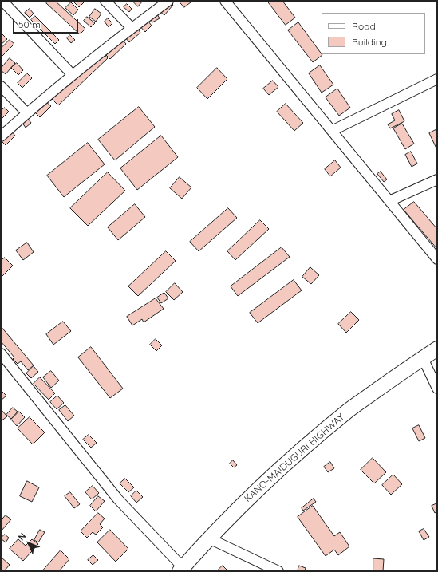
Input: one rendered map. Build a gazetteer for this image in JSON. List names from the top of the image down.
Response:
{
  "streets": {
    "highway": ["KANO-MAIDUGURI HIGHWAY"]
  },
  "legend": ["Road", "Building"],
  "scale_bar": "50 m",
  "north": "top left"
}
